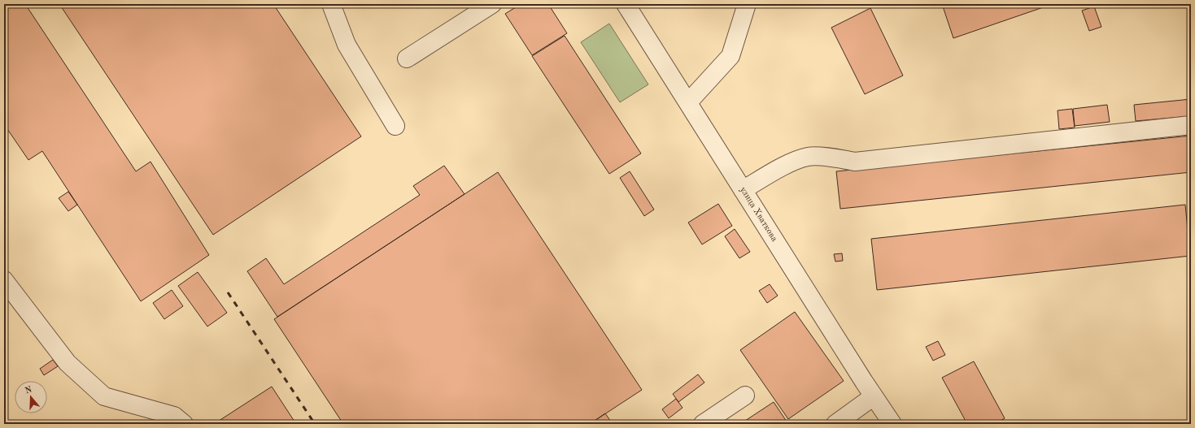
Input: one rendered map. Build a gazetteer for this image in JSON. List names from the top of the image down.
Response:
{
  "streets": {
    "street": ["улица Хваткова"]
  },
  "north": "top"
}
